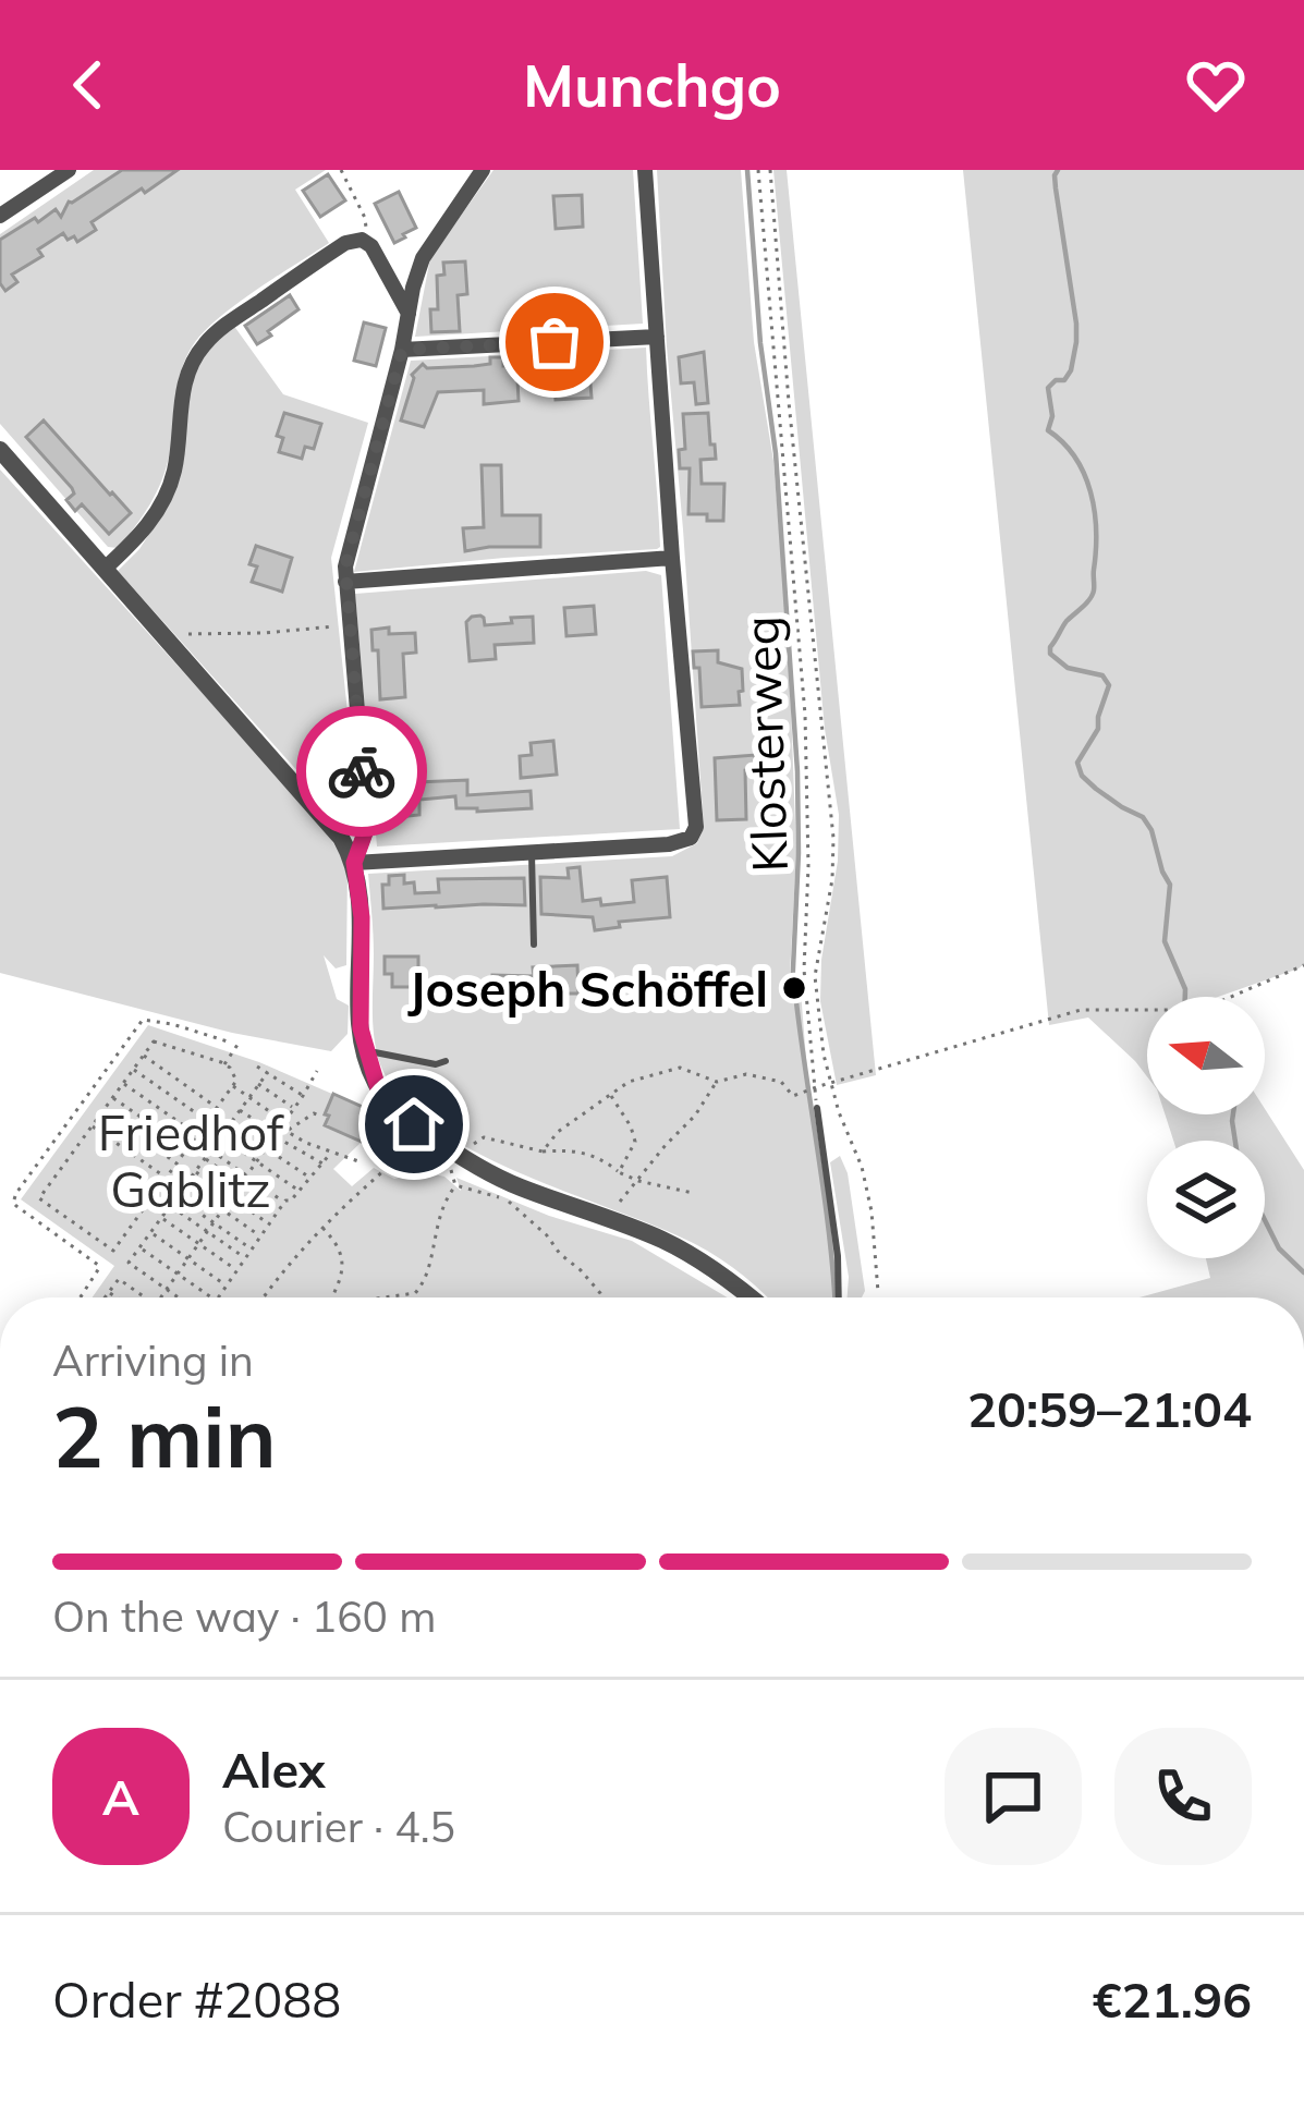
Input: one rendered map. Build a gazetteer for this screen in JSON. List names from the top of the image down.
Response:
{
  "streets": {
    "path": ["Klosterweg"]
  },
  "parks": ["Friedhof Gablitz"],
  "places": ["Joseph Schöffel"],
  "north": "left",
  "page": {
    "header": "Munchgo",
    "heading": ["2 min", "Arriving in", "20:59–21:04"],
    "panel": [
      "Alex",
      "Courier · 4.5",
      "Order #2088",
      "€21.96"
    ],
    "bar": "On the way · 160 m",
    "round": "A"
  }
}
